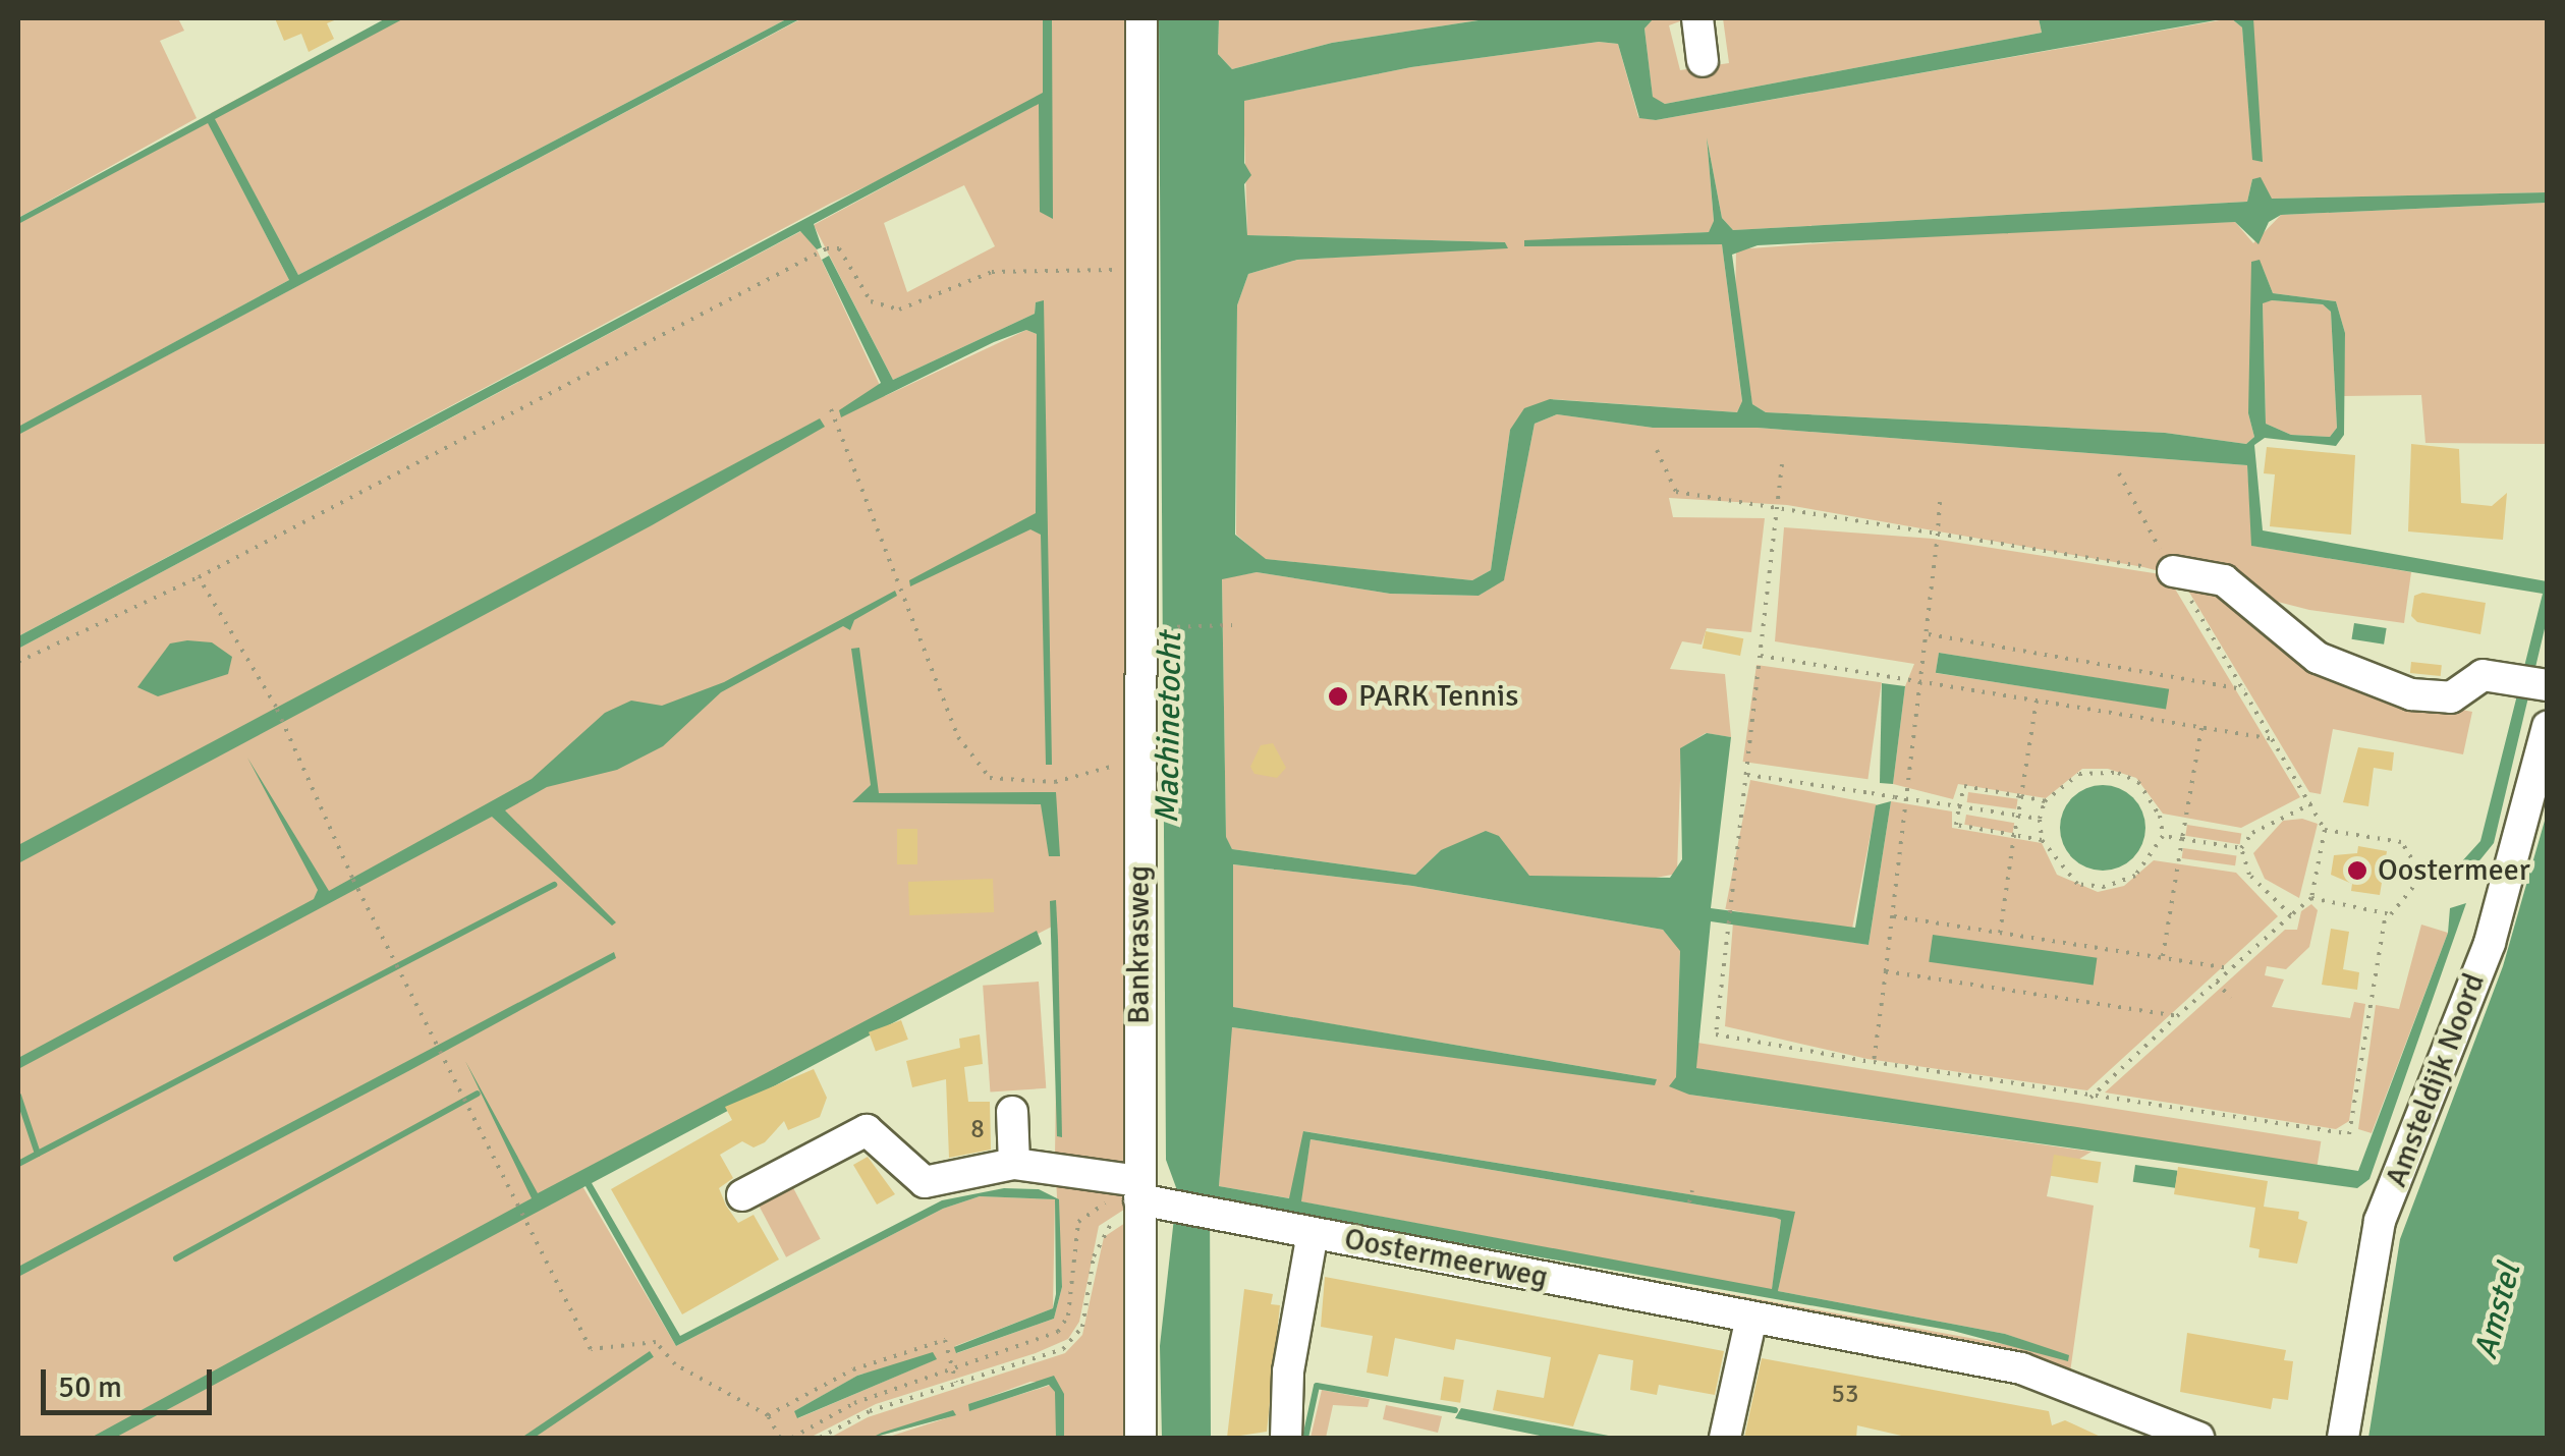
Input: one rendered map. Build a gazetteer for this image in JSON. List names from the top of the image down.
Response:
{
  "streets": {
    "street": ["Bankrasweg", "Amsteldijk Noord", "Oostermeerweg"]
  },
  "crossings": [
    ["Bankrasweg", "Oostermeerweg"]
  ],
  "water": ["Machinetocht", "Amstel"],
  "places": ["PARK Tennis", "Oostermeer"],
  "house_numbers": ["8", "53"],
  "scale_bar": "50 m"
}
